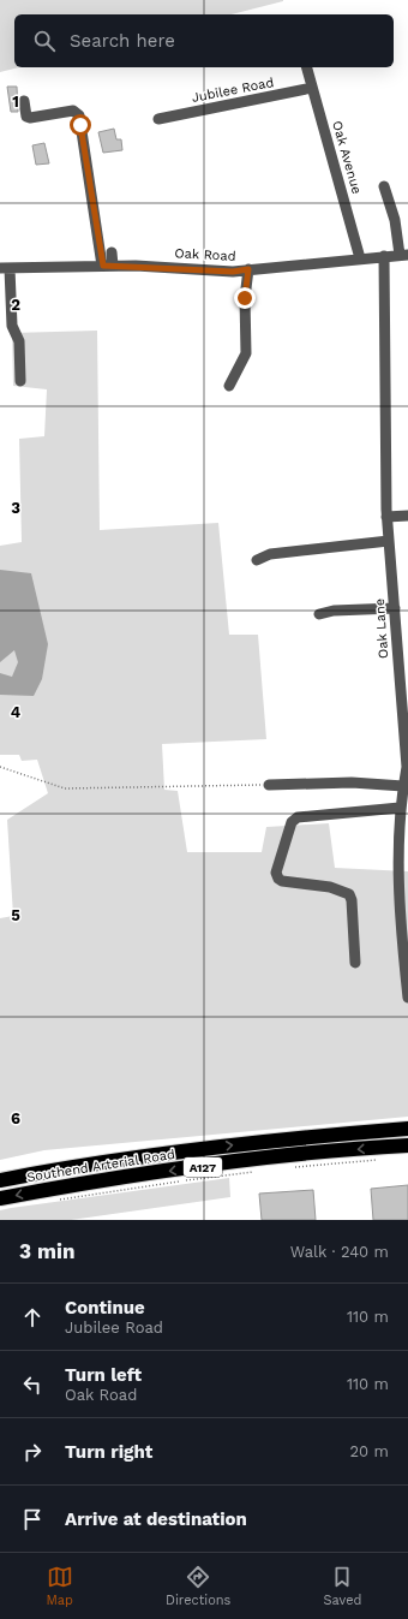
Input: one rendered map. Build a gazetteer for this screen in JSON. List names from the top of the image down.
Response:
{
  "streets": {
    "highway": ["Southend Arterial Road", "A127"],
    "street": [
      "Jubilee Road",
      "Oak Avenue",
      "Oak Road",
      "Oak Lane"
    ]
  },
  "crossings": [
    ["Jubilee Road", "Oak Avenue"],
    ["Oak Avenue", "Oak Road"],
    ["Oak Road", "Oak Lane"]
  ],
  "page": {
    "search": "Search here",
    "heading": ["3 min", "Walk · 240 m"],
    "list": [
      ["Continue", "Jubilee Road", "110 m"],
      ["Turn left", "Oak Road", "110 m"],
      ["Turn right", "20 m"],
      "Arrive at destination"
    ],
    "nav": ["Map", "Directions", "Saved"]
  },
  "grid": {
    "rows": [
      "1",
      "2",
      "3",
      "4",
      "5",
      "6"
    ]
  }
}
